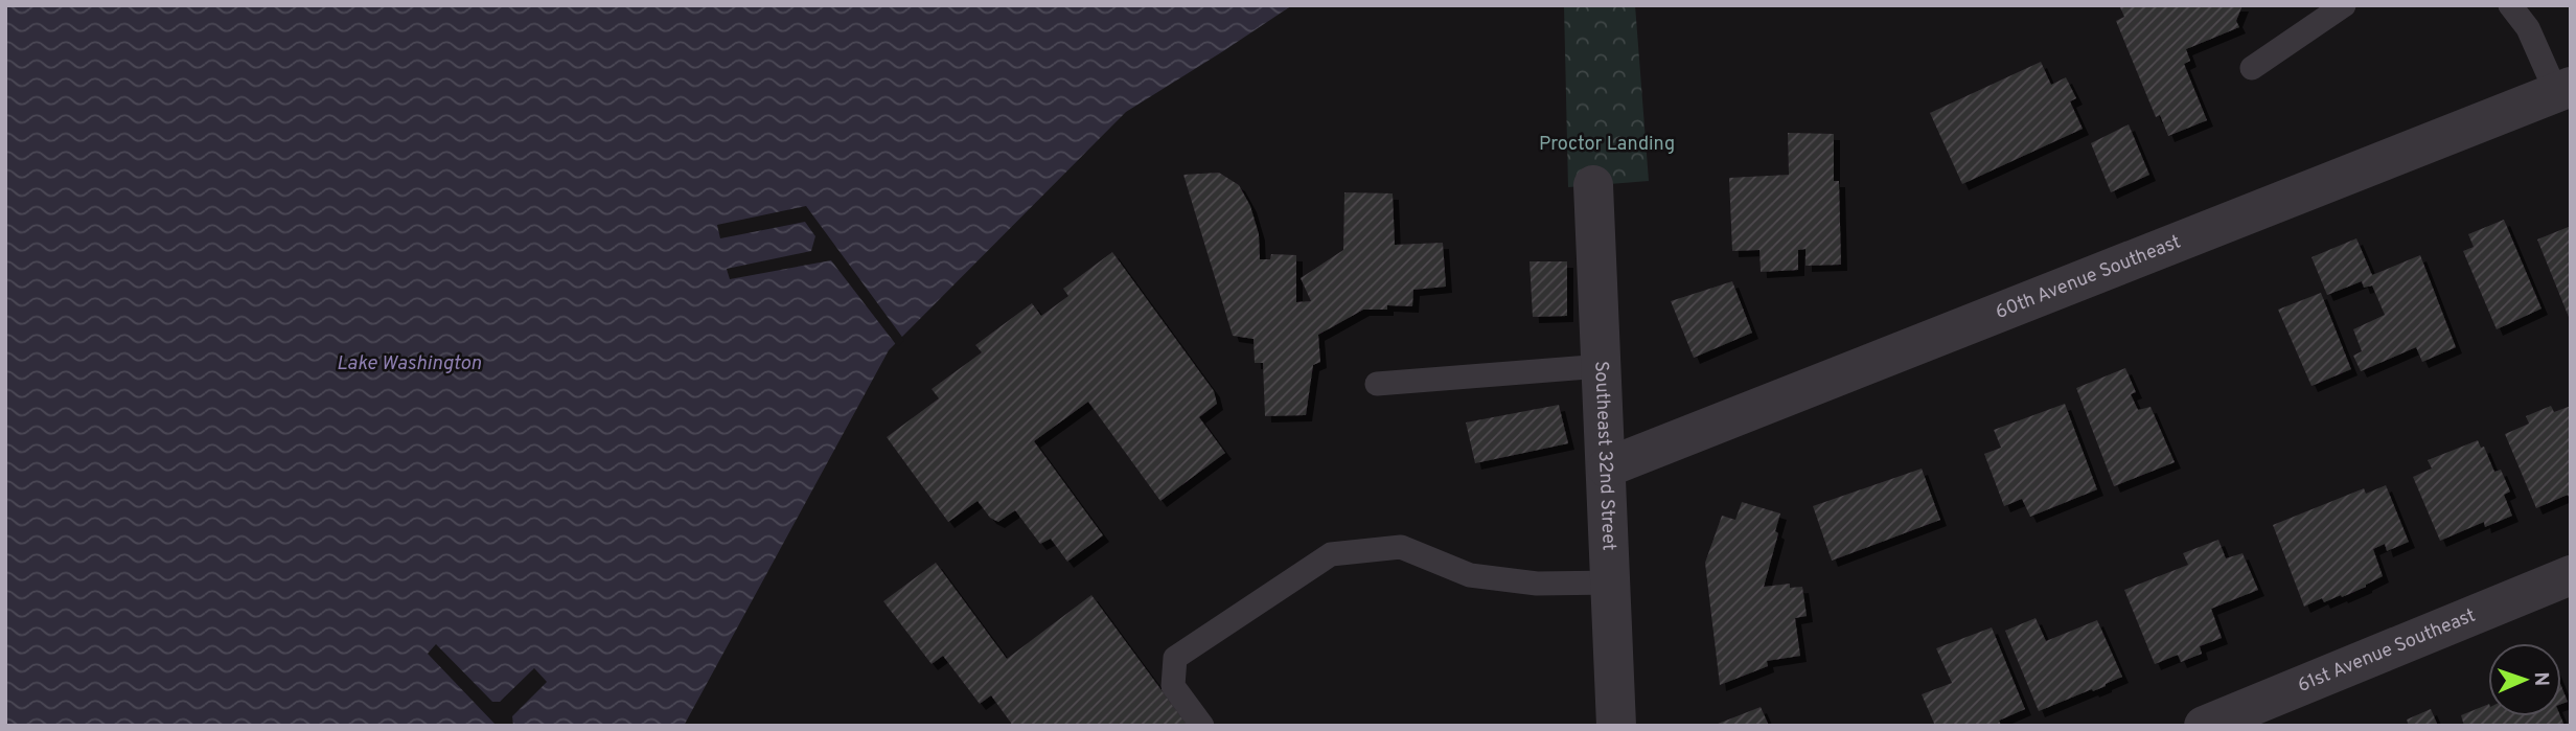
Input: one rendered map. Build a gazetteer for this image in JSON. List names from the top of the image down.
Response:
{
  "streets": {
    "street": ["60th Avenue Southeast", "Southeast 32nd Street", "61st Avenue Southeast"]
  },
  "crossings": [
    ["60th Avenue Southeast", "Southeast 32nd Street"]
  ],
  "water": ["Lake Washington"],
  "parks": ["Proctor Landing"],
  "north": "right"
}
